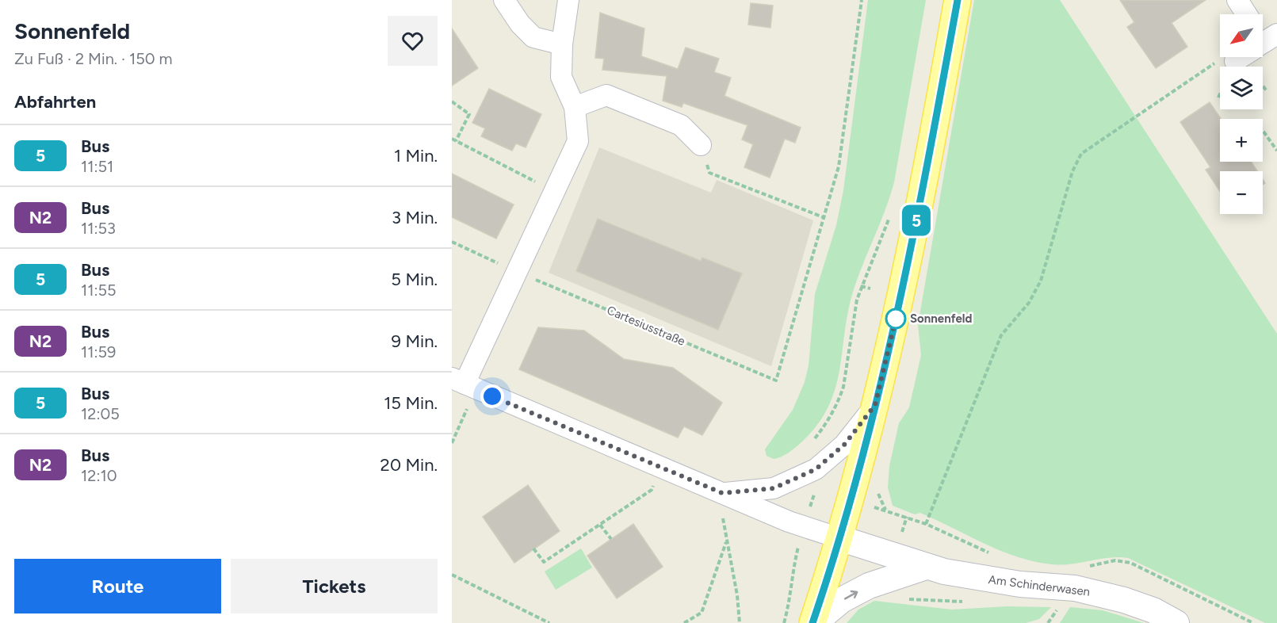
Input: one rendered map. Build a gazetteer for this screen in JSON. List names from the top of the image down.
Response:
{
  "streets": {
    "street": ["Am Schinderwasen"],
    "path": ["Cartesiusstraße"]
  },
  "places": ["Sonnenfeld"],
  "lines": ["bus line 5"],
  "north": "bottom left",
  "page": {
    "heading": [
      ["Sonnenfeld", "Zu Fuß · 2 Min. · 150 m"],
      "Abfahrten"
    ],
    "on_map": "5",
    "map_buttons": ["+", "−"],
    "list": [
      {
        "mark": "5",
        "name": "Bus",
        "note": "11:51",
        "value": "1 Min."
      },
      {
        "mark": "N2",
        "name": "Bus",
        "note": "11:53",
        "value": "3 Min."
      },
      {
        "mark": "5",
        "name": "Bus",
        "note": "11:55",
        "value": "5 Min."
      },
      {
        "mark": "N2",
        "name": "Bus",
        "note": "11:59",
        "value": "9 Min."
      },
      {
        "mark": "5",
        "name": "Bus",
        "note": "12:05",
        "value": "15 Min."
      },
      {
        "mark": "N2",
        "name": "Bus",
        "note": "12:10",
        "value": "20 Min."
      }
    ],
    "buttons": ["Route", "Tickets"]
  }
}
